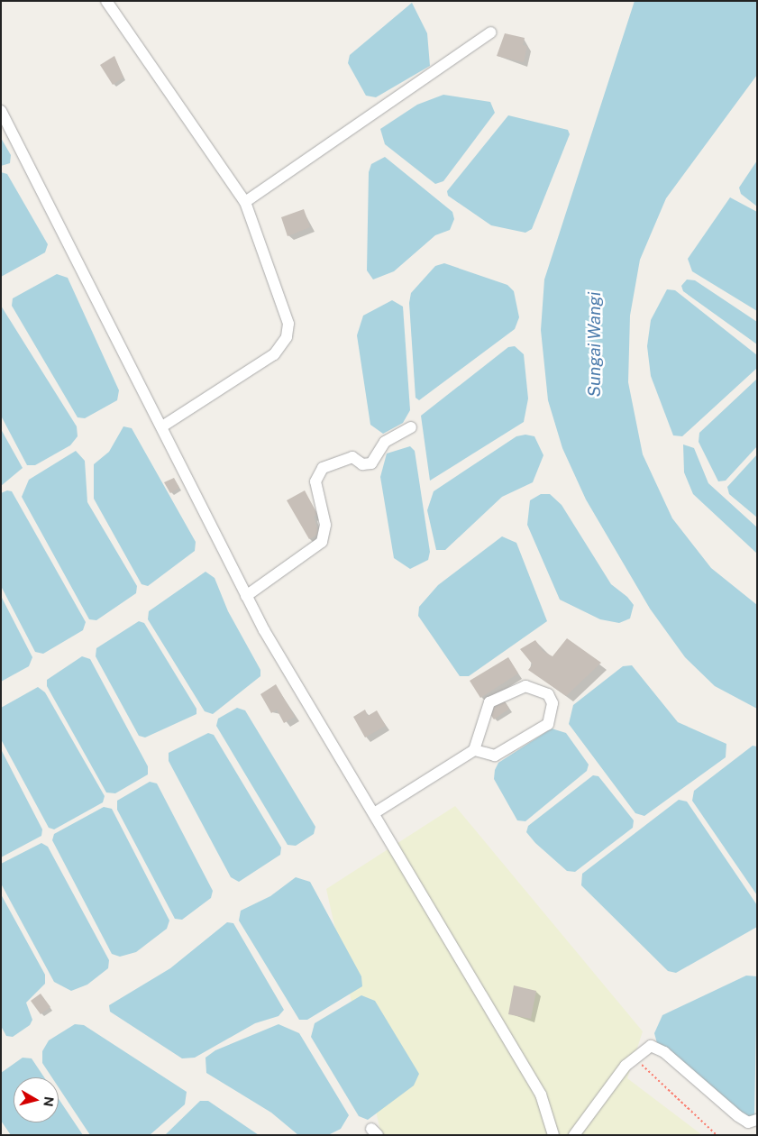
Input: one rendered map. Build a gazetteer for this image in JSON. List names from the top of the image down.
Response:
{
  "water": ["Sungai Wangi"],
  "north": "right"
}
